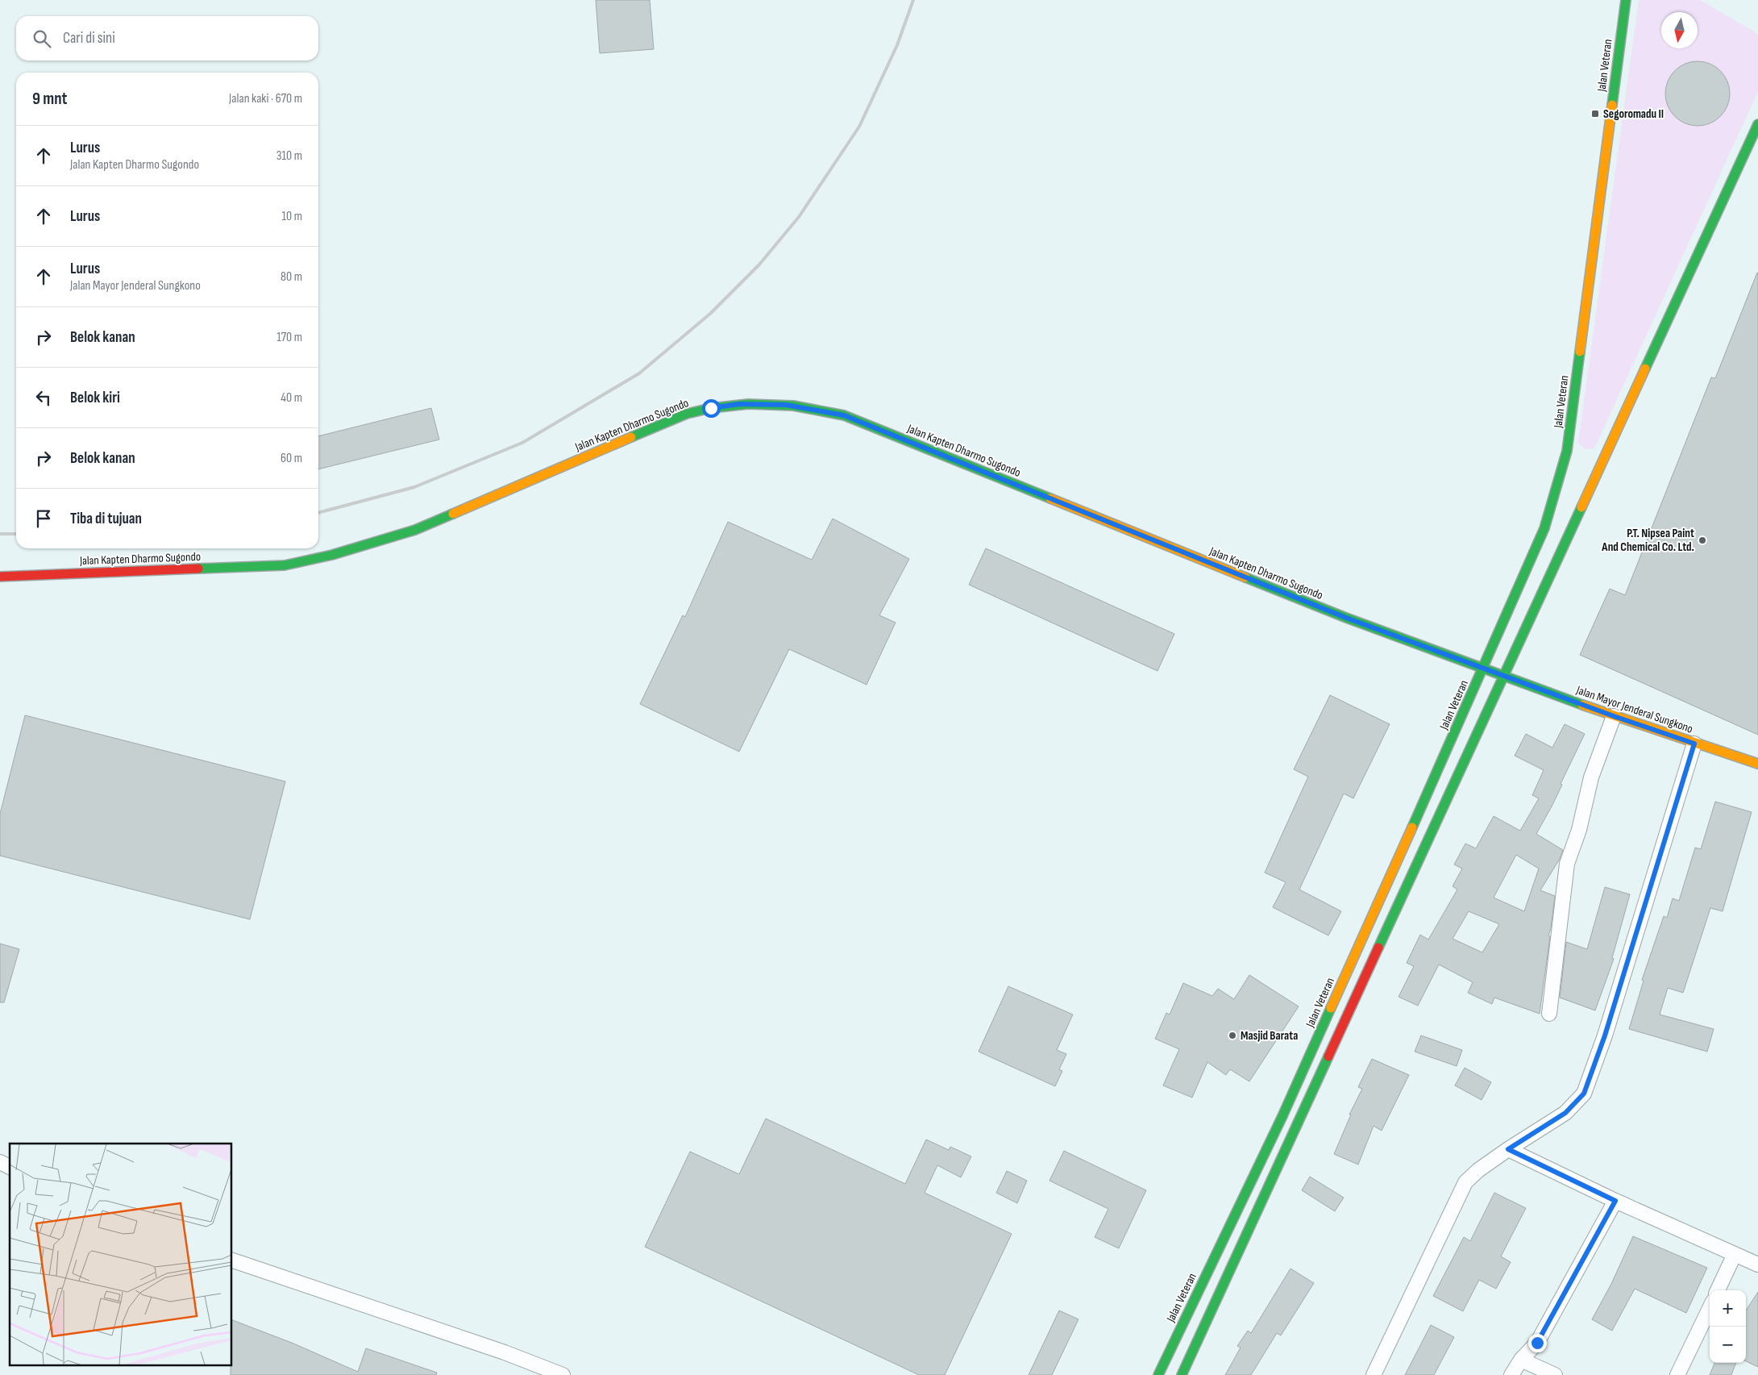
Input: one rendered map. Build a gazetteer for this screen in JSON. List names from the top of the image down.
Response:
{
  "streets": {
    "main road": ["Jalan Veteran", "Jalan Kapten Dharmo Sugondo", "Jalan Mayor Jenderal Sungkono"]
  },
  "crossings": [
    ["Jalan Veteran", "Jalan Kapten Dharmo Sugondo"],
    ["Jalan Kapten Dharmo Sugondo", "Jalan Mayor Jenderal Sungkono"]
  ],
  "places": {
    "transit": ["Segoromadu II"],
    "other": ["P.T. Nipsea Paint And Chemical Co. Ltd.", "Masjid Barata"]
  },
  "north": "bottom",
  "page": {
    "search": "Cari di sini",
    "heading": ["9 mnt", "Jalan kaki · 670 m"],
    "list": [
      ["Lurus", "Jalan Kapten Dharmo Sugondo", "310 m"],
      ["Lurus", "10 m"],
      ["Lurus", "Jalan Mayor Jenderal Sungkono", "80 m"],
      ["Belok kanan", "170 m"],
      ["Belok kiri", "40 m"],
      ["Belok kanan", "60 m"],
      "Tiba di tujuan"
    ],
    "map_buttons": ["+", "−"]
  }
}
